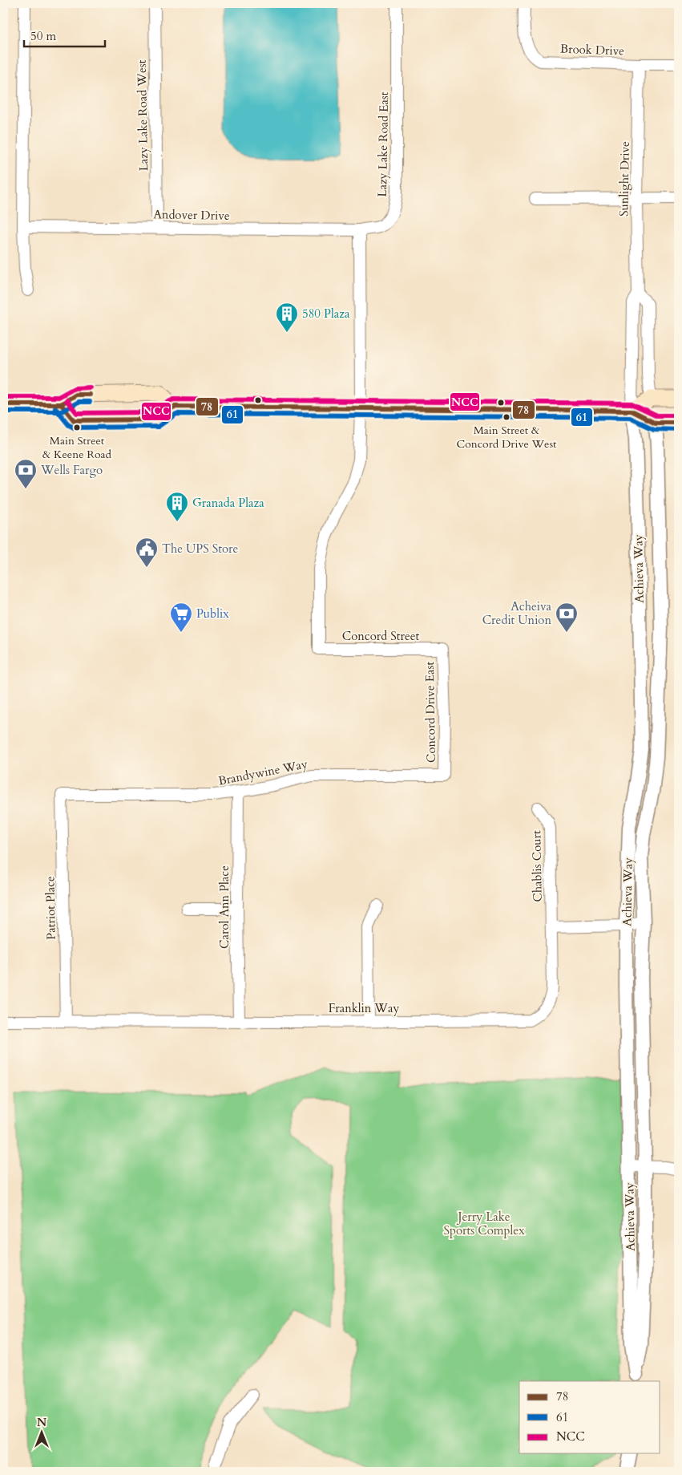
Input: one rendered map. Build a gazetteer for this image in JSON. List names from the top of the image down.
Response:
{
  "streets": {
    "street": [
      "Brook Drive",
      "Lazy Lake Road West",
      "Lazy Lake Road East",
      "Sunlight Drive",
      "Andover Drive",
      "Achieva Way",
      "Concord Street",
      "Concord Drive East",
      "Brandywine Way",
      "Chablis Court",
      "Carol Ann Place",
      "Patriot Place",
      "Franklin Way"
    ]
  },
  "crossings": [
    ["Brook Drive", "Sunlight Drive"],
    ["Lazy Lake Road West", "Andover Drive"],
    ["Lazy Lake Road East", "Andover Drive"],
    ["Sunlight Drive", "Achieva Way"],
    ["Concord Street", "Concord Drive East"],
    ["Concord Drive East", "Brandywine Way"],
    ["Brandywine Way", "Carol Ann Place"],
    ["Brandywine Way", "Patriot Place"],
    ["Chablis Court", "Franklin Way"],
    ["Carol Ann Place", "Franklin Way"],
    ["Patriot Place", "Franklin Way"]
  ],
  "parks": ["Jerry Lake Sports Complex"],
  "places": {
    "building": ["580 Plaza", "Granada Plaza"],
    "other": ["Main Street & Concord Drive West", "Main Street & Keene Road"],
    "bank": ["Wells Fargo", "Acheiva Credit Union"],
    "public building": ["The UPS Store"],
    "supermarket": ["Publix"]
  },
  "lines": ["transit line NCC", "transit line 78", "transit line 61"],
  "legend": ["78", "61", "NCC"],
  "scale_bar": "50 m",
  "north": "top"
}
